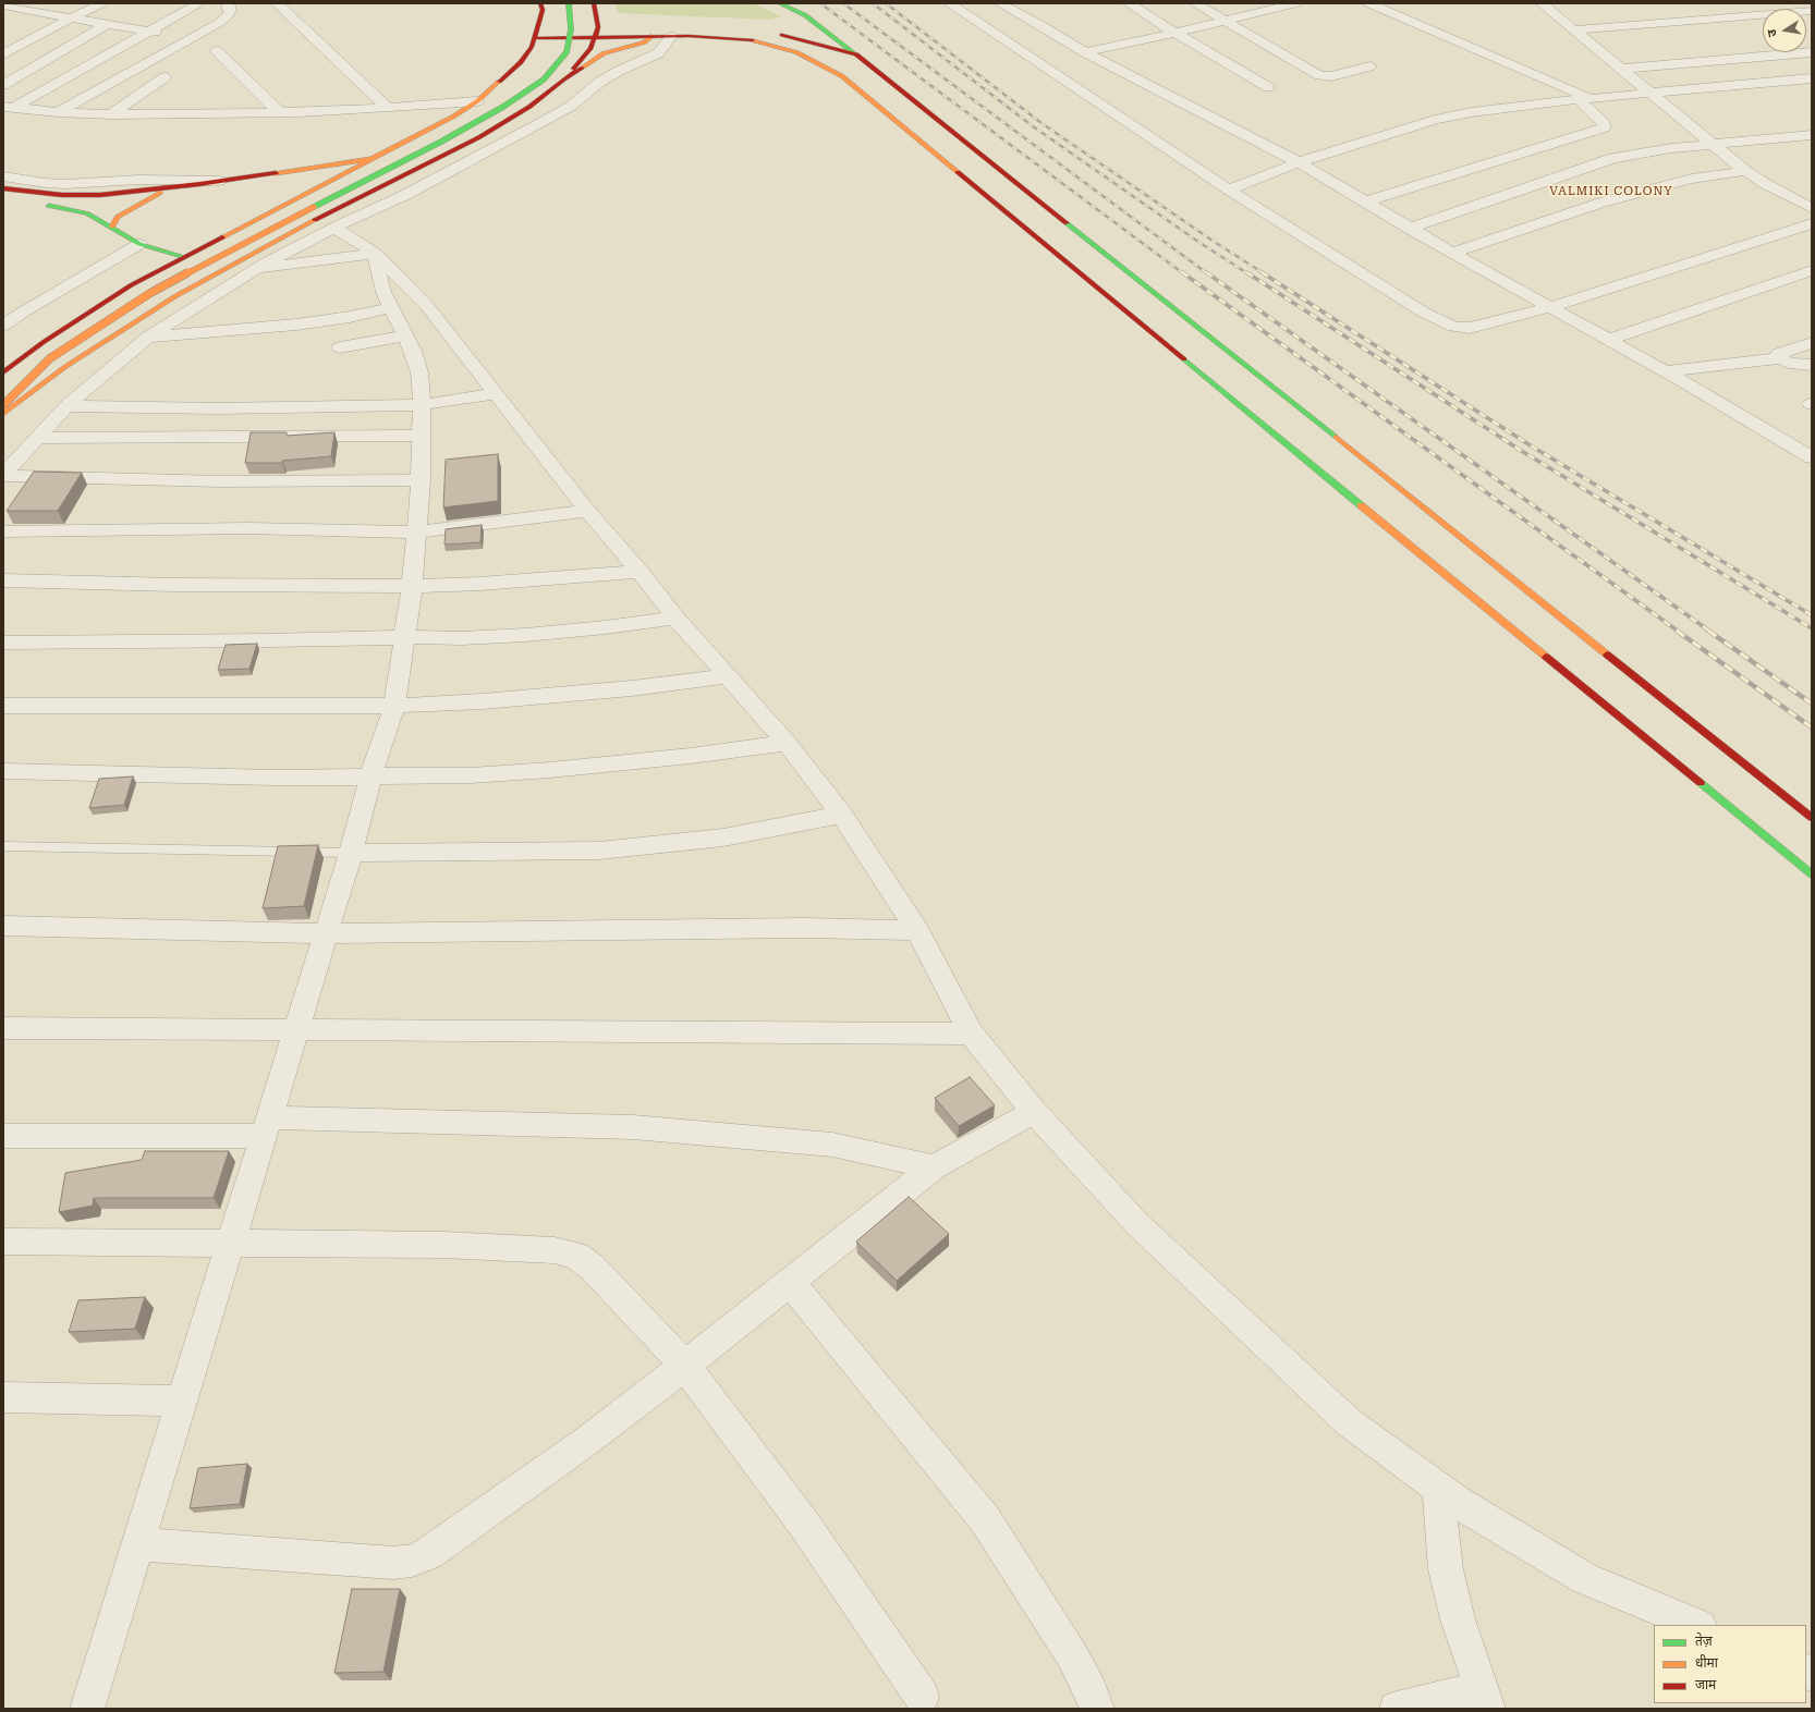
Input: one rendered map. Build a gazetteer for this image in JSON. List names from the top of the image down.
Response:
{
  "districts": ["VALMIKI COLONY"],
  "legend": ["तेज़", "धीमा", "जाम"],
  "north": "left"
}
